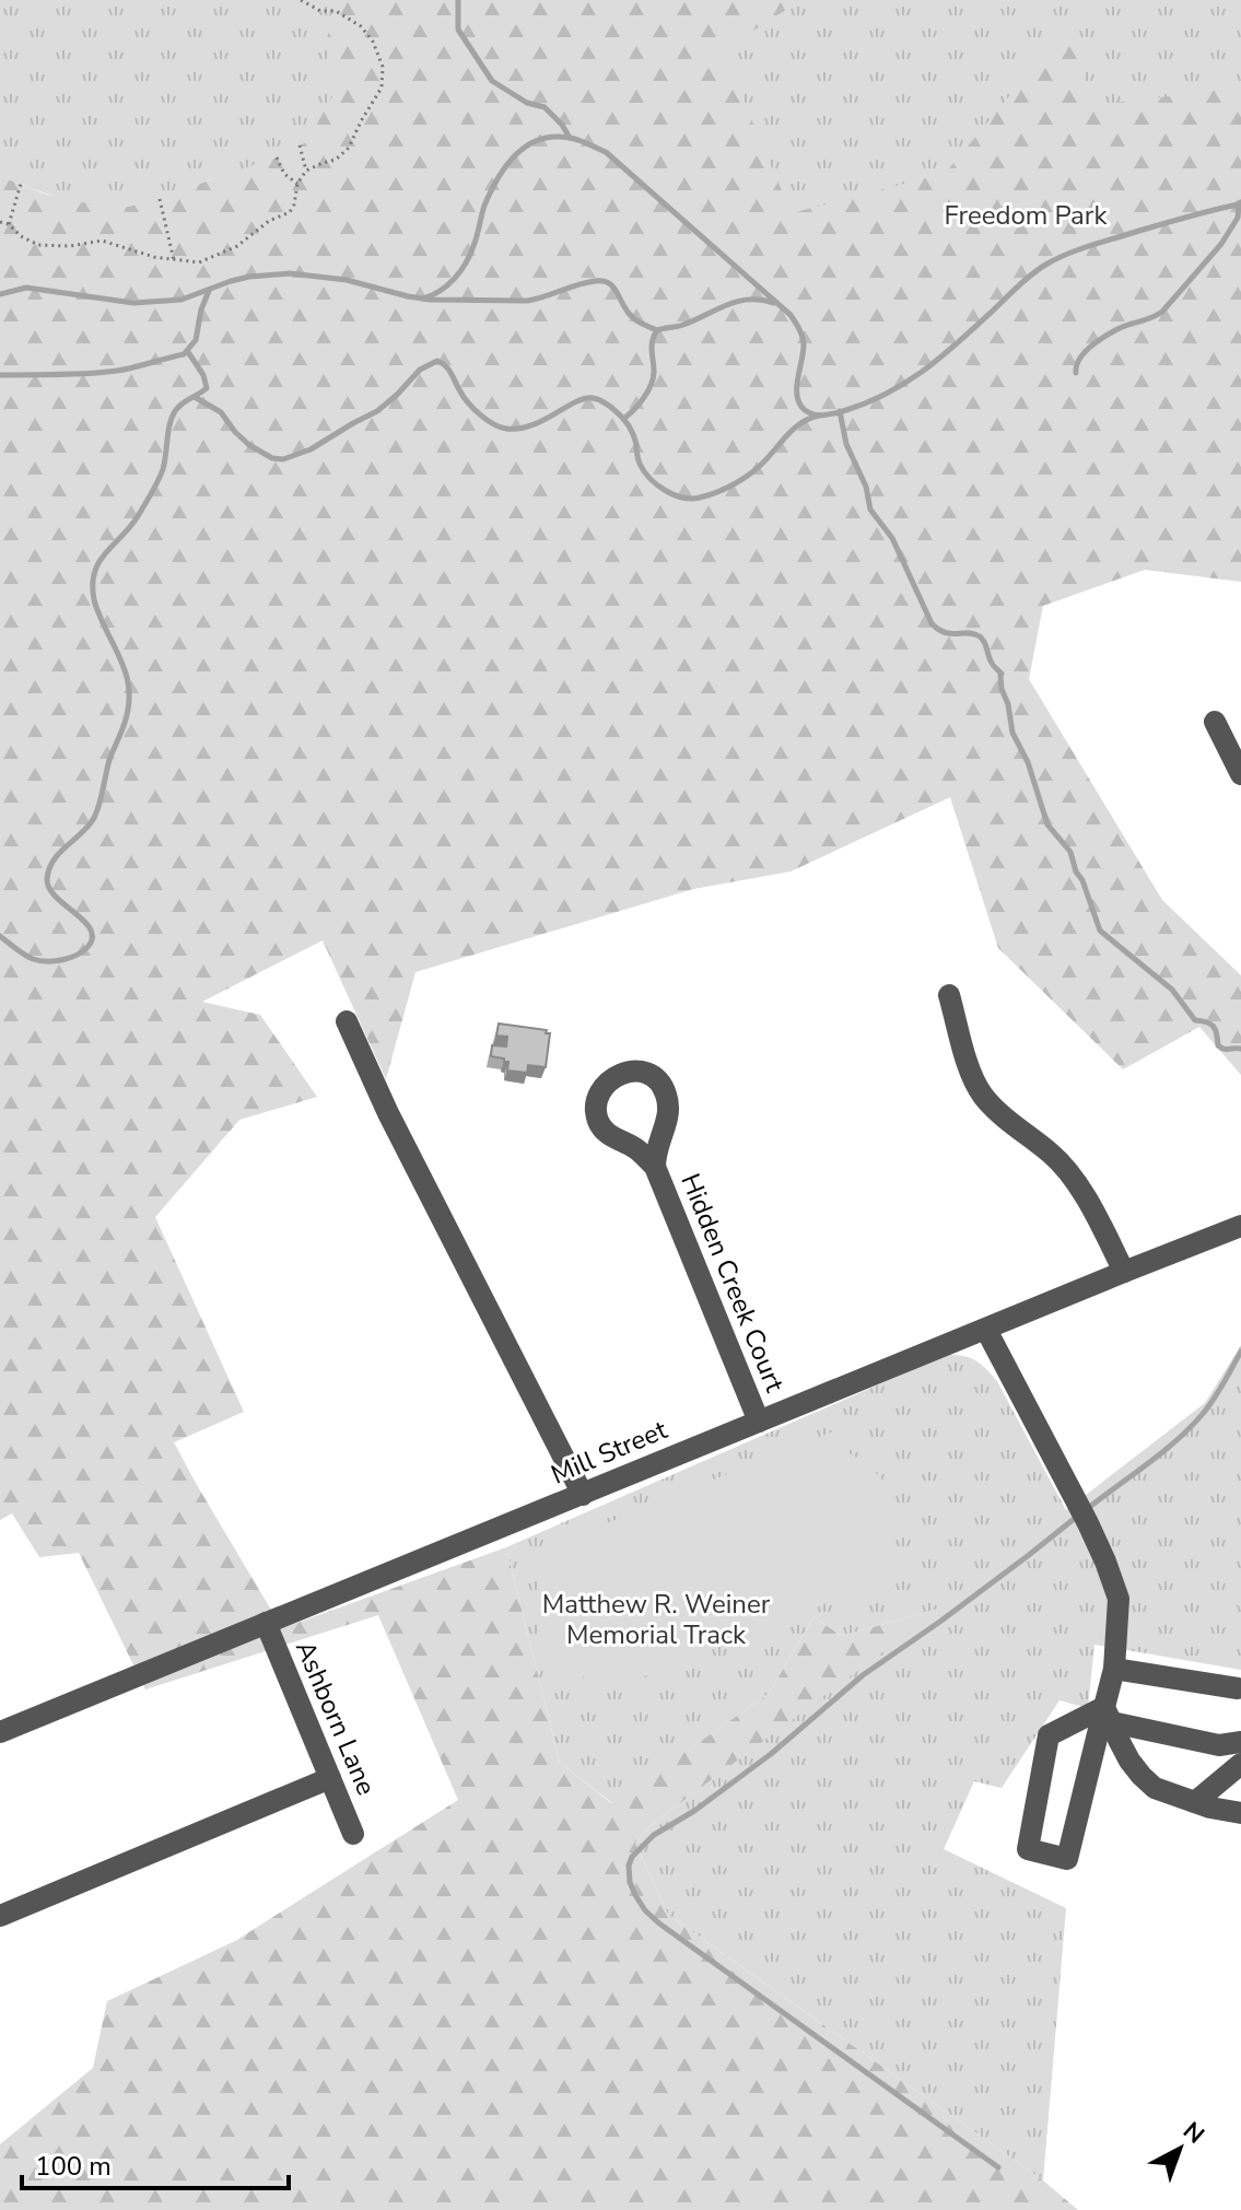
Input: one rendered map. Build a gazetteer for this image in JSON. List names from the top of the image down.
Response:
{
  "streets": {
    "street": ["Hidden Creek Court", "Mill Street", "Ashborn Lane"]
  },
  "crossings": [
    ["Hidden Creek Court", "Mill Street"],
    ["Mill Street", "Ashborn Lane"]
  ],
  "parks": ["Freedom Park", "Matthew R. Weiner Memorial Track"],
  "scale_bar": "100 m",
  "north": "top right"
}
